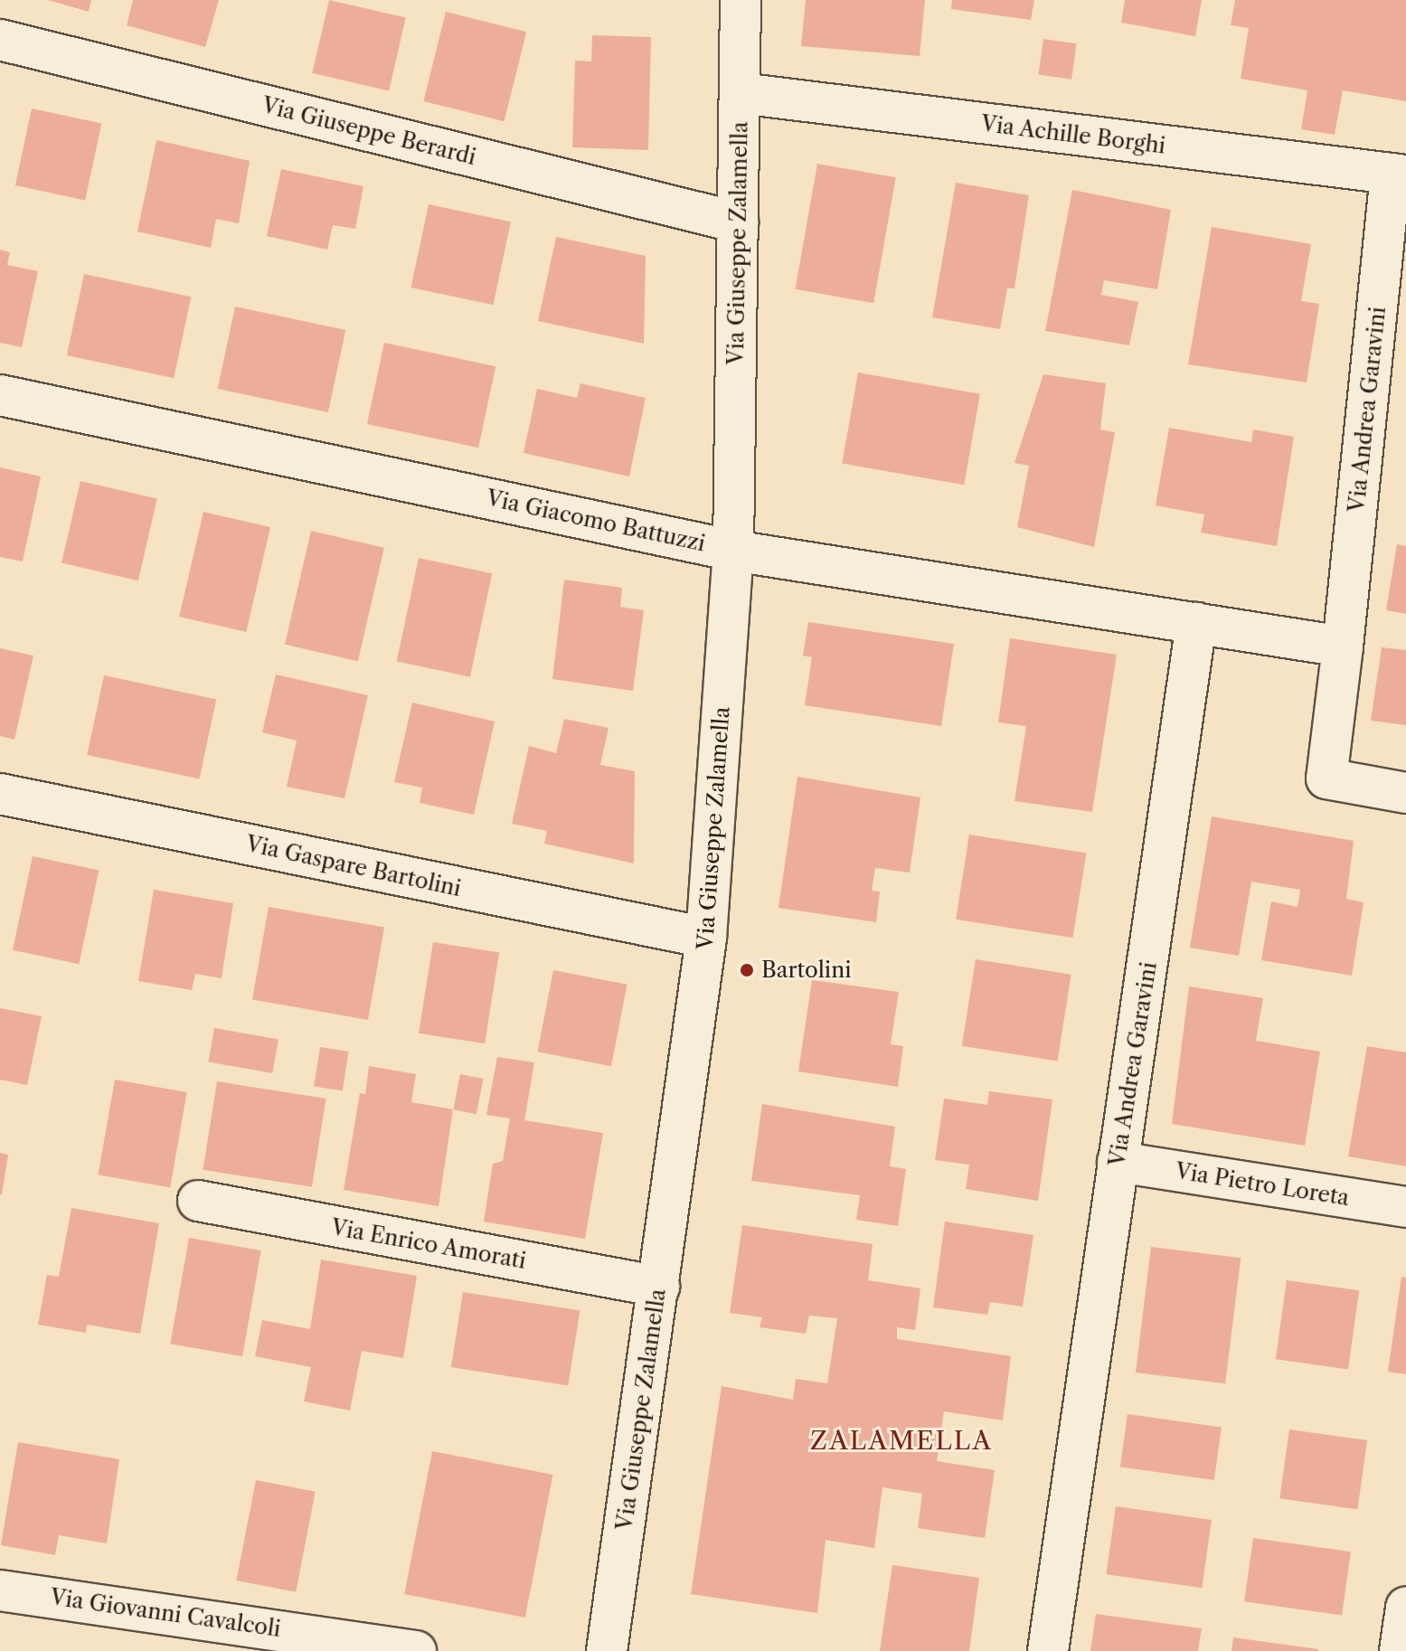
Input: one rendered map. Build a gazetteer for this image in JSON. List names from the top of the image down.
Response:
{
  "streets": {
    "street": [
      "Via Giuseppe Berardi",
      "Via Achille Borghi",
      "Via Giuseppe Zalamella",
      "Via Andrea Garavini",
      "Via Giacomo Battuzzi",
      "Via Gaspare Bartolini",
      "Via Pietro Loreta",
      "Via Enrico Amorati",
      "Via Giovanni Cavalcoli"
    ]
  },
  "crossings": [
    ["Via Giuseppe Berardi", "Via Giuseppe Zalamella"],
    ["Via Achille Borghi", "Via Giuseppe Zalamella"],
    ["Via Achille Borghi", "Via Andrea Garavini"],
    ["Via Giuseppe Zalamella", "Via Giacomo Battuzzi"],
    ["Via Giuseppe Zalamella", "Via Gaspare Bartolini"],
    ["Via Giuseppe Zalamella", "Via Enrico Amorati"],
    ["Via Andrea Garavini", "Via Giacomo Battuzzi"],
    ["Via Andrea Garavini", "Via Pietro Loreta"]
  ],
  "districts": ["ZALAMELLA"],
  "places": ["Bartolini"]
}
